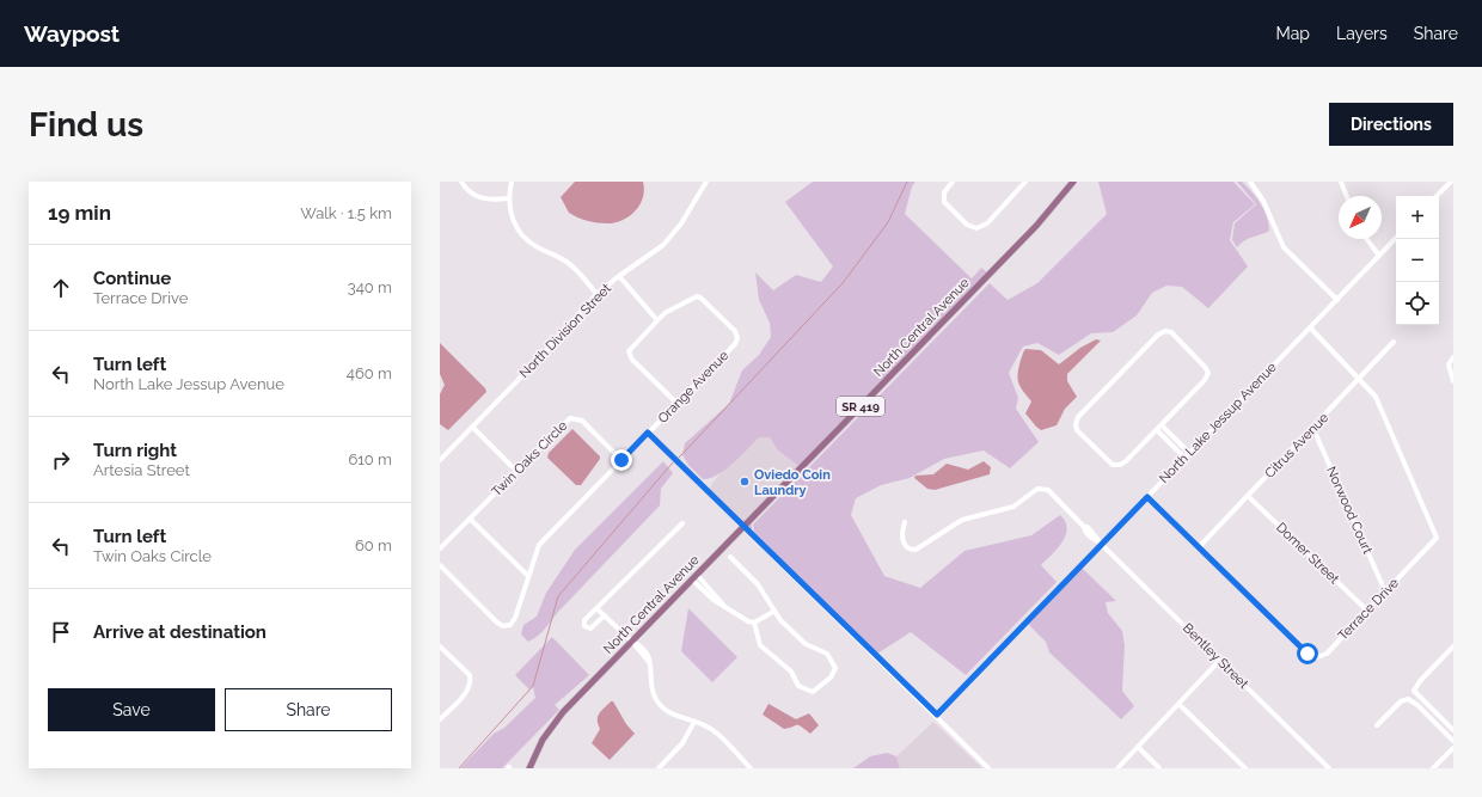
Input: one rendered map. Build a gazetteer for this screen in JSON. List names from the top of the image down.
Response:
{
  "streets": {
    "main road": ["North Central Avenue", "SR 419"],
    "street": [
      "North Division Street",
      "Orange Avenue",
      "North Lake Jessup Avenue",
      "Citrus Avenue",
      "Twin Oaks Circle",
      "Norwood Court",
      "Domer Street",
      "Terrace Drive",
      "Bentley Street"
    ]
  },
  "crossings": [
    ["North Lake Jessup Avenue", "Terrace Drive"],
    ["North Lake Jessup Avenue", "Bentley Street"],
    ["Citrus Avenue", "Norwood Court"],
    ["Citrus Avenue", "Domer Street"],
    ["Citrus Avenue", "Terrace Drive"],
    ["Norwood Court", "Terrace Drive"],
    ["Domer Street", "Terrace Drive"]
  ],
  "places": ["Oviedo Coin Laundry"],
  "north": "bottom left",
  "page": {
    "header": "Waypost",
    "nav": ["Map", "Layers", "Share"],
    "buttons": [
      "Directions",
      ["Save", "Share"]
    ],
    "title": "Find us",
    "heading": ["19 min", "Walk · 1.5 km"],
    "map_buttons": ["+", "−"],
    "list": [
      ["Continue", "Terrace Drive", "340 m"],
      ["Turn left", "North Lake Jessup Avenue", "460 m"],
      ["Turn right", "Artesia Street", "610 m"],
      ["Turn left", "Twin Oaks Circle", "60 m"],
      "Arrive at destination"
    ]
  }
}
